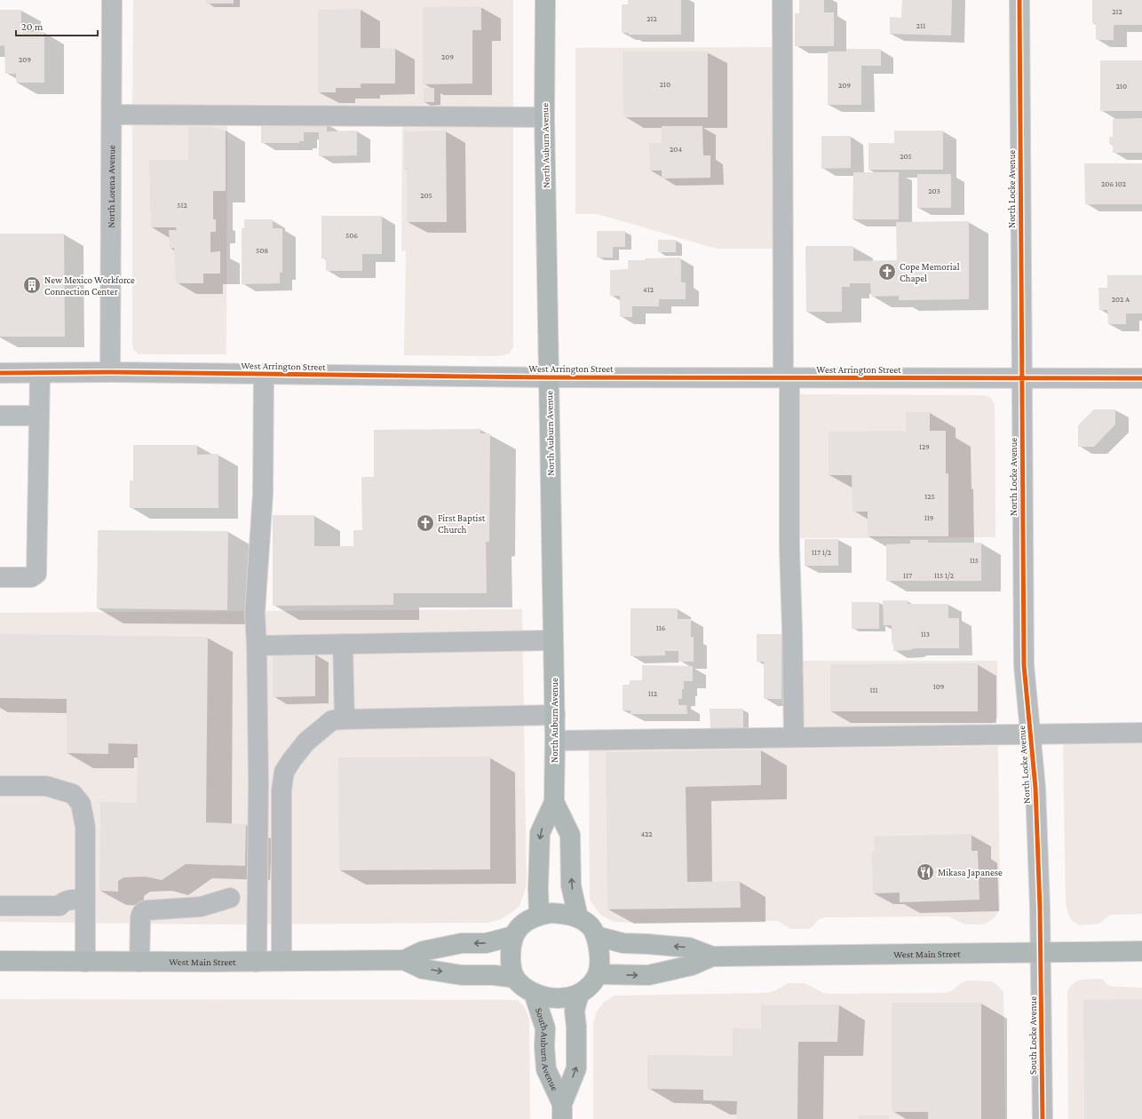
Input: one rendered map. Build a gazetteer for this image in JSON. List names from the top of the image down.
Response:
{
  "streets": {
    "main road": ["North Auburn Avenue", "West Main Street", "South Auburn Avenue"],
    "street": [
      "North Lorena Avenue",
      "North Locke Avenue",
      "West Arrington Street",
      "South Locke Avenue"
    ]
  },
  "crossings": [
    ["North Auburn Avenue", "West Arrington Street"],
    ["North Auburn Avenue", "West Main Street"],
    ["North Auburn Avenue", "South Auburn Avenue"],
    ["North Lorena Avenue", "West Arrington Street"],
    ["North Locke Avenue", "West Arrington Street"],
    ["North Locke Avenue", "West Main Street"],
    ["North Locke Avenue", "South Locke Avenue"],
    ["West Main Street", "South Locke Avenue"],
    ["West Main Street", "South Auburn Avenue"]
  ],
  "places": {
    "church": ["Cope Memorial Chapel", "First Baptist Church"],
    "building": ["New Mexico Workforce Connection Center"],
    "restaurant": ["Mikasa Japanese"]
  },
  "house_numbers": [
    "212",
    "212",
    "211",
    "209",
    "209",
    "210",
    "209",
    "210",
    "204",
    "205",
    "206 102",
    "203",
    "205",
    "512",
    "506",
    "508",
    "412",
    "202 A",
    "129",
    "125",
    "119",
    "117 1/2",
    "115",
    "117",
    "115 1/2",
    "116",
    "113",
    "109",
    "111",
    "112",
    "422"
  ],
  "scale_bar": "20 m"
}
